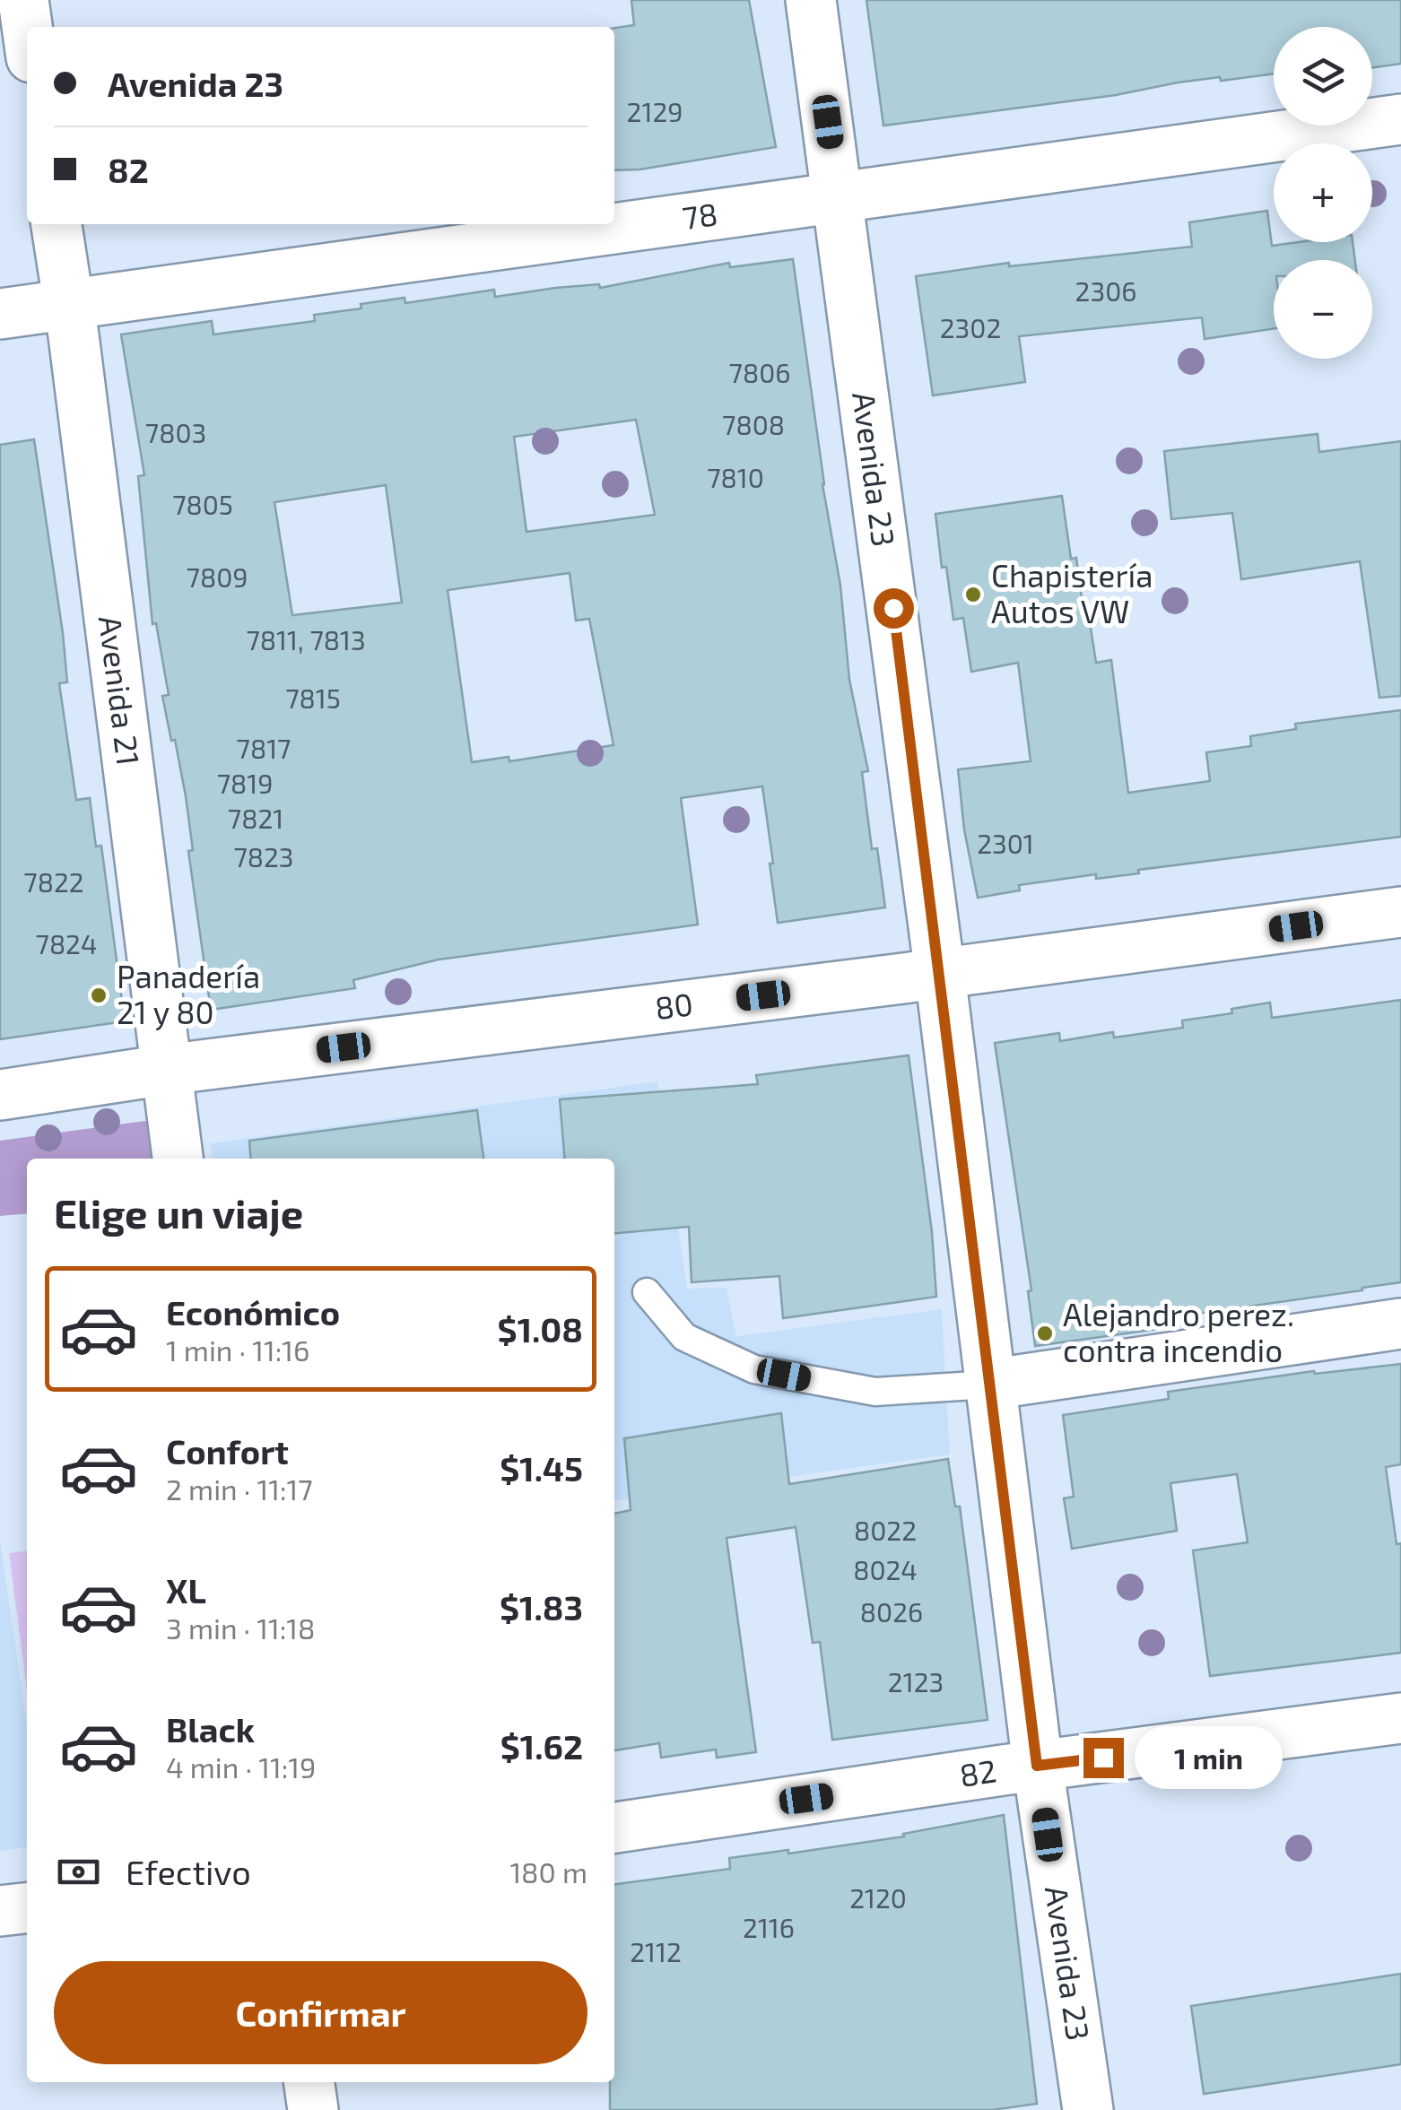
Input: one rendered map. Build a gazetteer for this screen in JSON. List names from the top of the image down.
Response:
{
  "streets": {
    "street": [
      "78",
      "Avenida 23",
      "Avenida 21",
      "80",
      "82"
    ]
  },
  "crossings": [
    ["78", "Avenida 23"],
    ["78", "Avenida 21"],
    ["Avenida 23", "80"],
    ["Avenida 23", "82"],
    ["Avenida 21", "80"]
  ],
  "places": ["Chapistería Autos VW", "Panadería 21 y 80", "Alejandro perez. contra incendio"],
  "house_numbers": [
    "2129",
    "2306",
    "2302",
    "7806",
    "7808",
    "7803",
    "7810",
    "7805",
    "7809",
    "7811, 7813",
    "7815",
    "7817",
    "7819",
    "7821",
    "2301",
    "7823",
    "7822",
    "7824",
    "8022",
    "8024",
    "8026",
    "2123",
    "2120",
    "2116",
    "2112"
  ],
  "page": {
    "map_buttons": ["+", "−"],
    "banner": ["Avenida 23", "82"],
    "heading": "Elige un viaje",
    "list": [
      {
        "name": "Económico",
        "note": "1 min · 11:16",
        "value": "$1.08"
      },
      {
        "name": "Confort",
        "note": "2 min · 11:17",
        "value": "$1.45"
      },
      {
        "name": "XL",
        "note": "3 min · 11:18",
        "value": "$1.83"
      },
      {
        "name": "Black",
        "note": "4 min · 11:19",
        "value": "$1.62"
      }
    ],
    "bubble": "1 min",
    "pay": ["Efectivo", "180 m"],
    "buttons": "Confirmar"
  }
}
